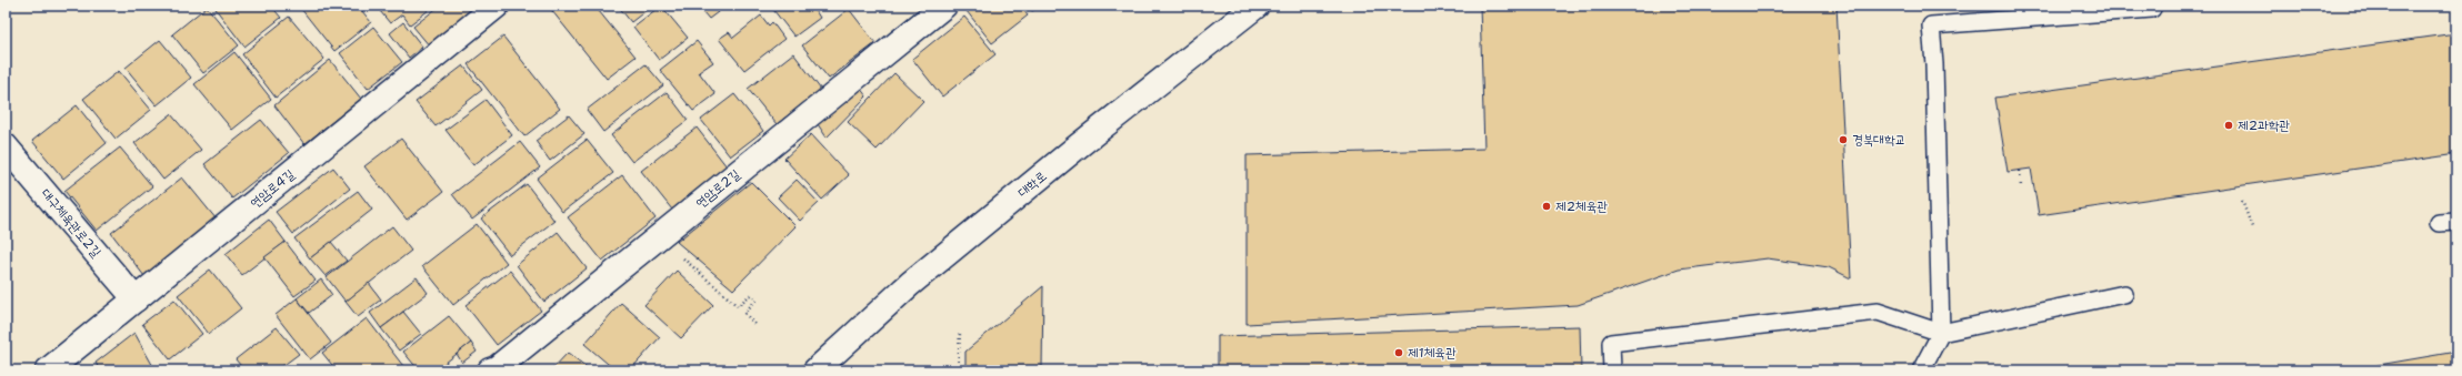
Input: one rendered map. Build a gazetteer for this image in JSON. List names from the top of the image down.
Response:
{
  "streets": {
    "street": [
      "대학로",
      "연암로4길",
      "연암로2길",
      "대구체육관로2길"
    ]
  },
  "crossings": [
    ["연암로4길", "대구체육관로2길"]
  ],
  "places": [
    "제2과학관",
    "경북대학교",
    "제2체육관",
    "제1체육관"
  ]
}
